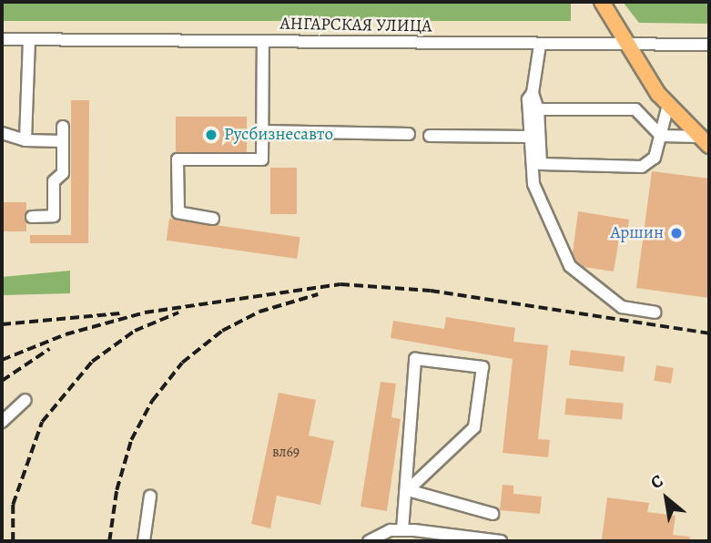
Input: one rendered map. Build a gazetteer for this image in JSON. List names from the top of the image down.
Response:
{
  "streets": {
    "street": ["АНГАРСКАЯ УЛИЦА"]
  },
  "places": ["Русбизнесавто", "Аршин"],
  "house_numbers": ["вл69"],
  "north": "top left"
}
